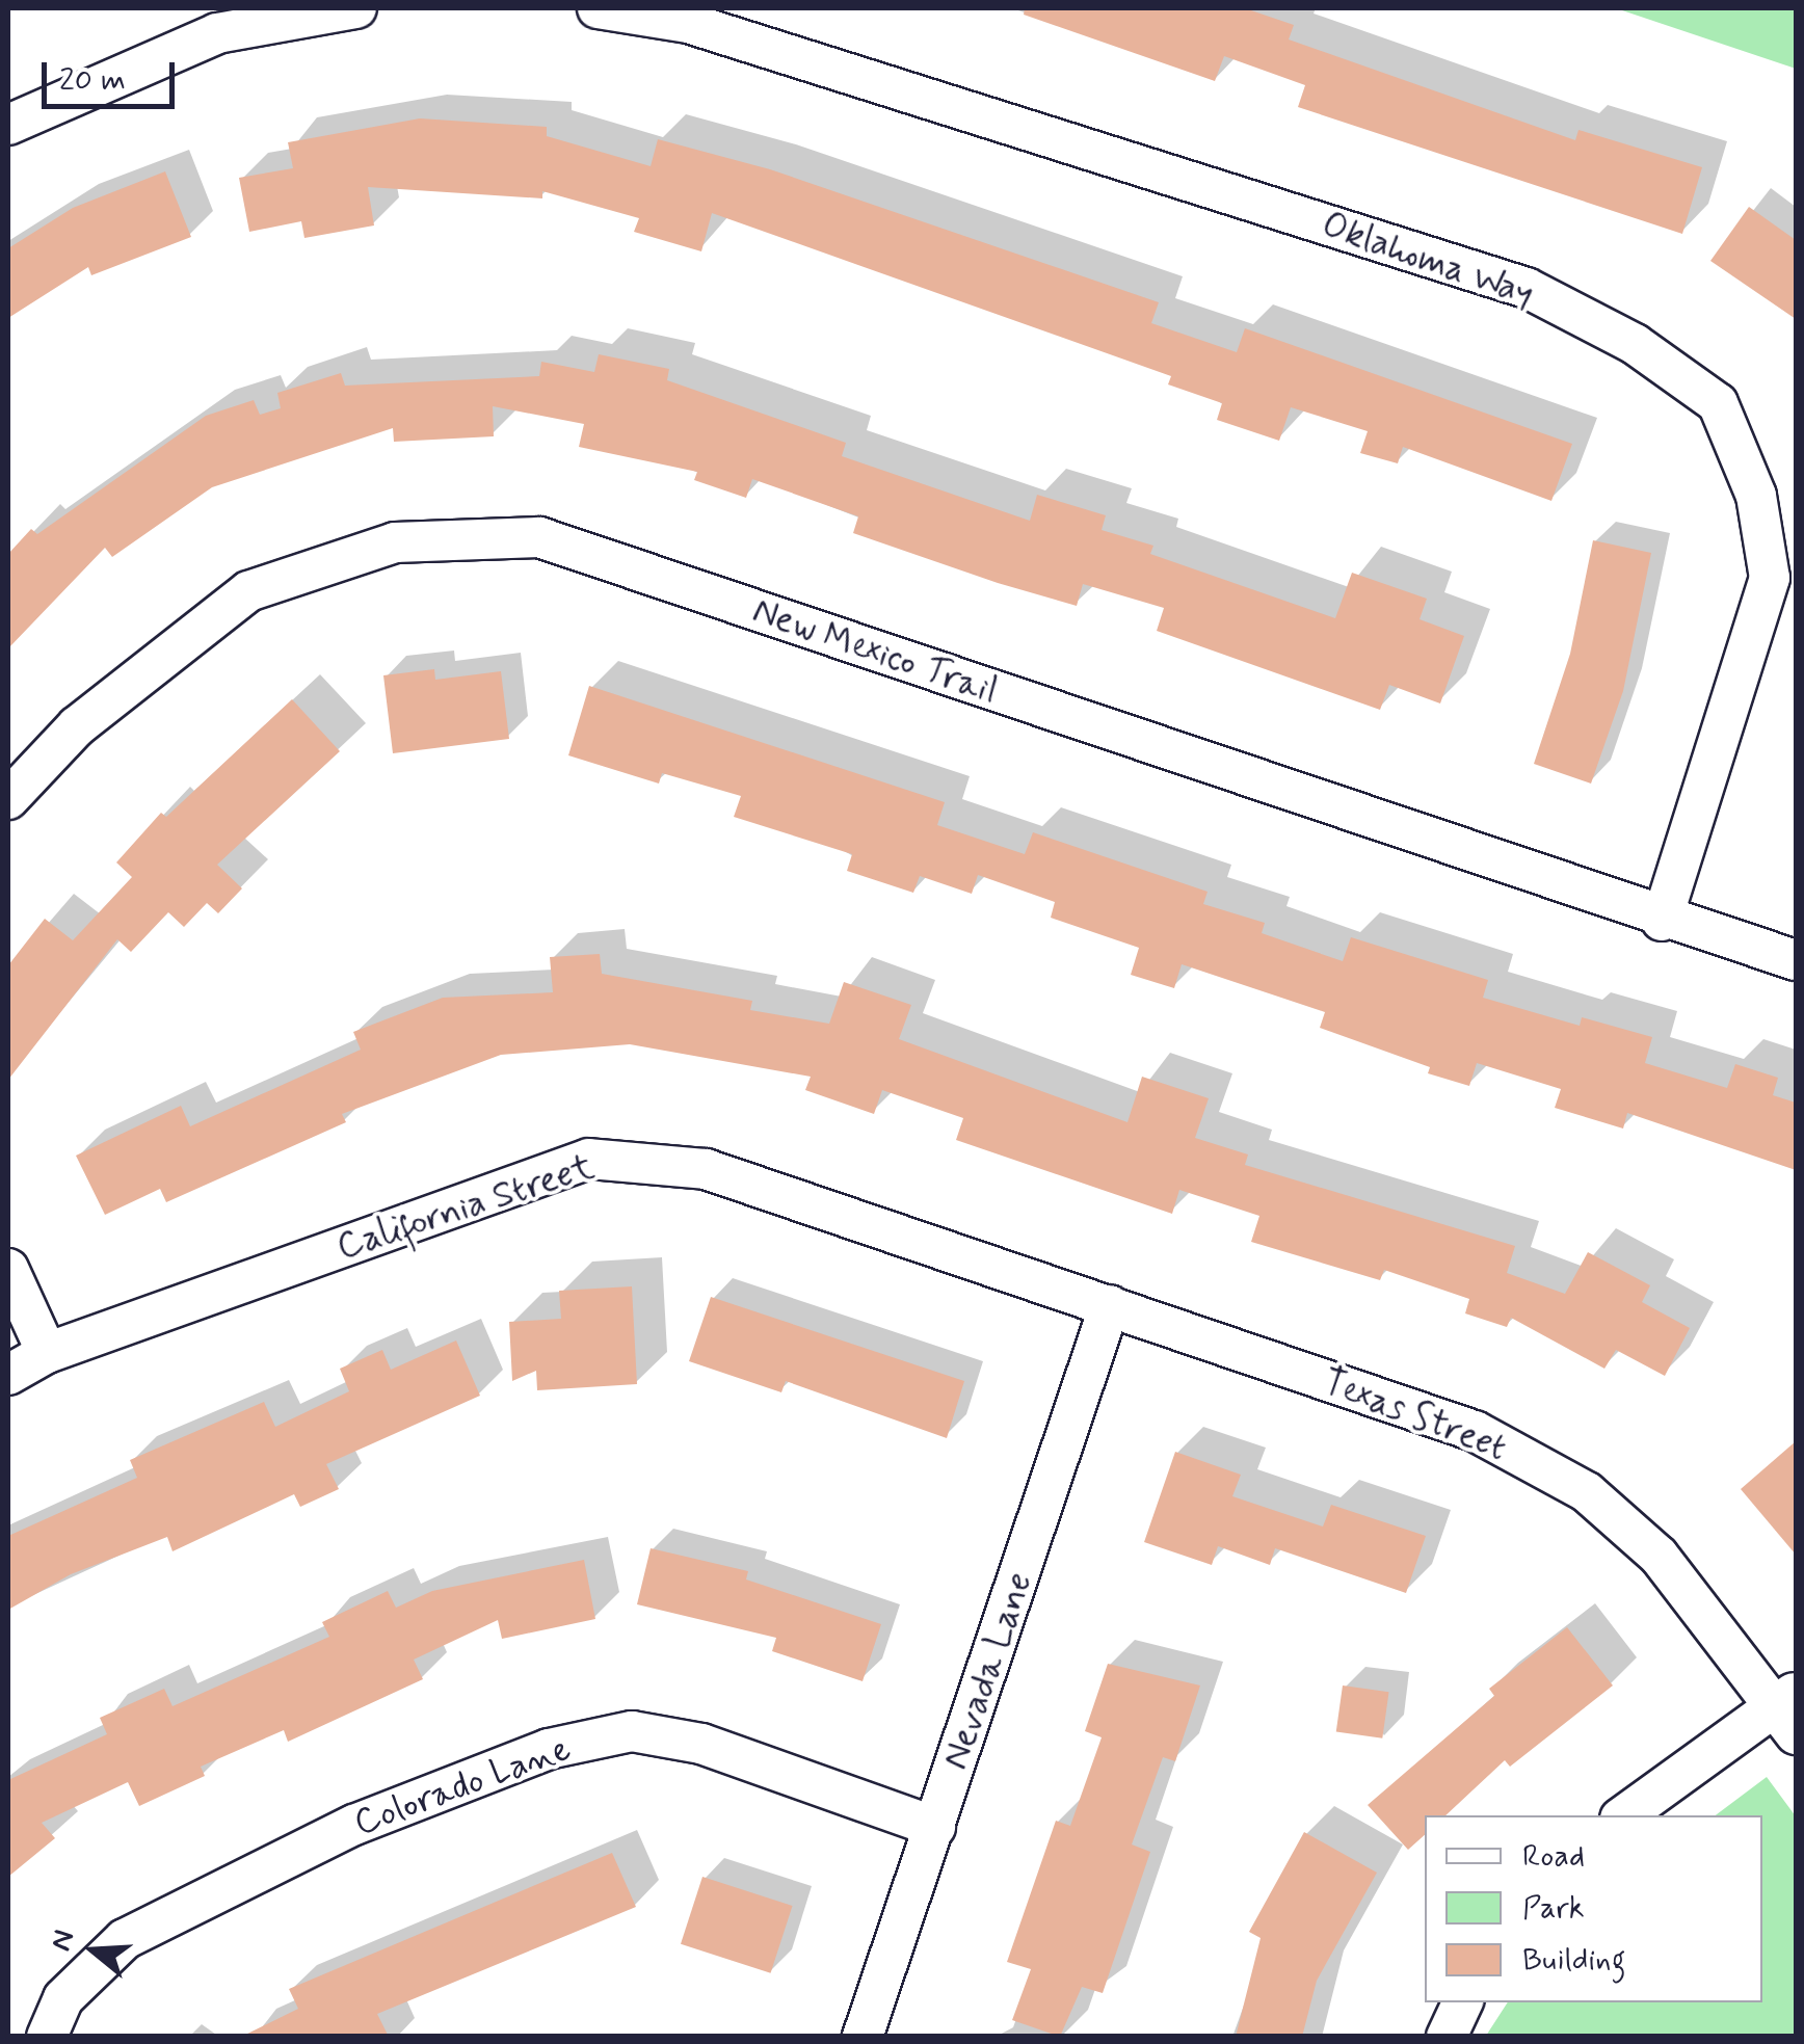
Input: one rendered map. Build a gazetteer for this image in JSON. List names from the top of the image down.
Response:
{
  "streets": {
    "street": [
      "Oklahoma Way",
      "New Mexico Trail",
      "California Street",
      "Texas Street",
      "Nevada Lane",
      "Colorado Lane"
    ]
  },
  "crossings": [
    ["Oklahoma Way", "New Mexico Trail"],
    ["California Street", "Texas Street"],
    ["California Street", "Nevada Lane"],
    ["Texas Street", "Nevada Lane"],
    ["Nevada Lane", "Colorado Lane"]
  ],
  "legend": ["Road", "Park", "Building"],
  "scale_bar": "20 m",
  "north": "left"
}
